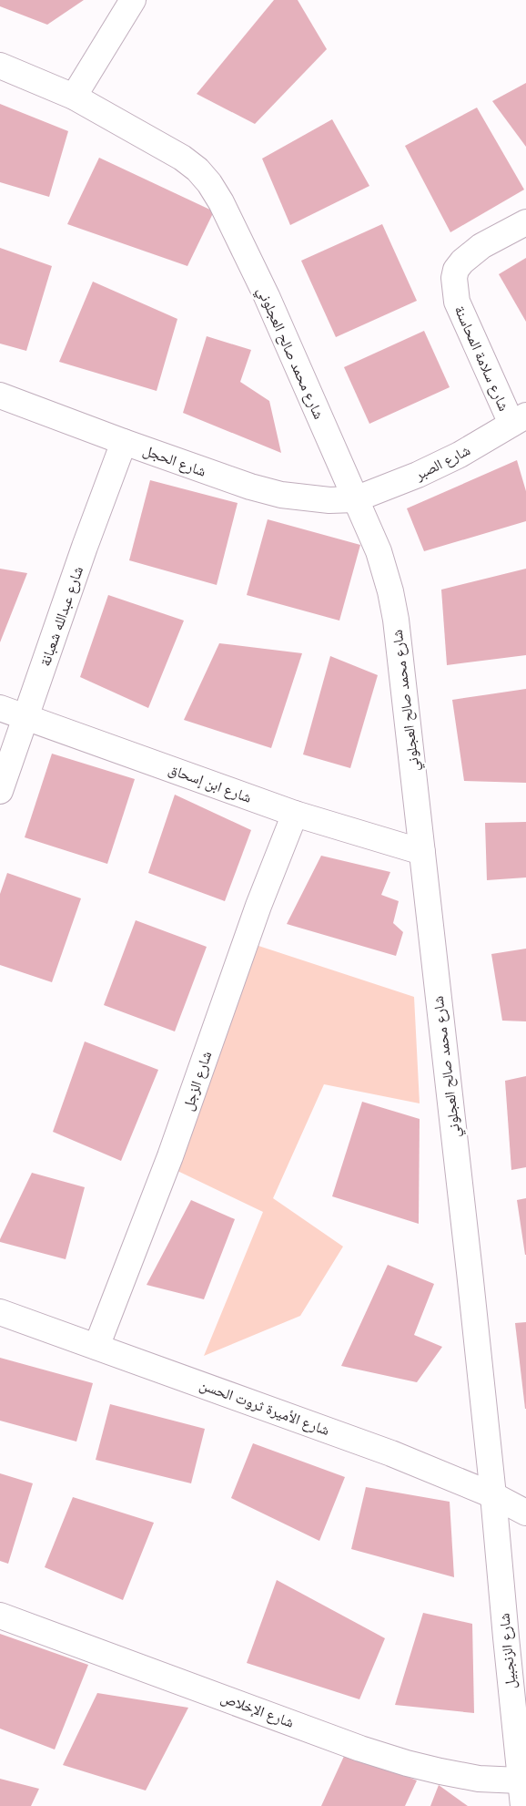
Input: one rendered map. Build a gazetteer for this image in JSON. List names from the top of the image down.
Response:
{
  "streets": {
    "street": [
      "شارع محمد صالح العجلوني",
      "شارع سلامة المحاسنة",
      "شارع الحجل",
      "شارع الصبر",
      "شارع عبدالله شعبانة",
      "شارع ابن إسحاق",
      "شارع الزجل",
      "شارع الأميرة ثروت الحسن",
      "شارع الزنجبيل",
      "شارع الإخلاص"
    ]
  },
  "crossings": [
    ["شارع محمد صالح العجلوني", "شارع الحجل"],
    ["شارع محمد صالح العجلوني", "شارع الصبر"],
    ["شارع محمد صالح العجلوني", "شارع ابن إسحاق"],
    ["شارع محمد صالح العجلوني", "شارع الأميرة ثروت الحسن"],
    ["شارع محمد صالح العجلوني", "شارع الزنجبيل"],
    ["شارع سلامة المحاسنة", "شارع الصبر"],
    ["شارع الحجل", "شارع الصبر"],
    ["شارع الحجل", "شارع عبدالله شعبانة"],
    ["شارع عبدالله شعبانة", "شارع ابن إسحاق"],
    ["شارع ابن إسحاق", "شارع الزجل"],
    ["شارع الزجل", "شارع الأميرة ثروت الحسن"],
    ["شارع الأميرة ثروت الحسن", "شارع الزنجبيل"],
    ["شارع الزنجبيل", "شارع الإخلاص"]
  ]
}
